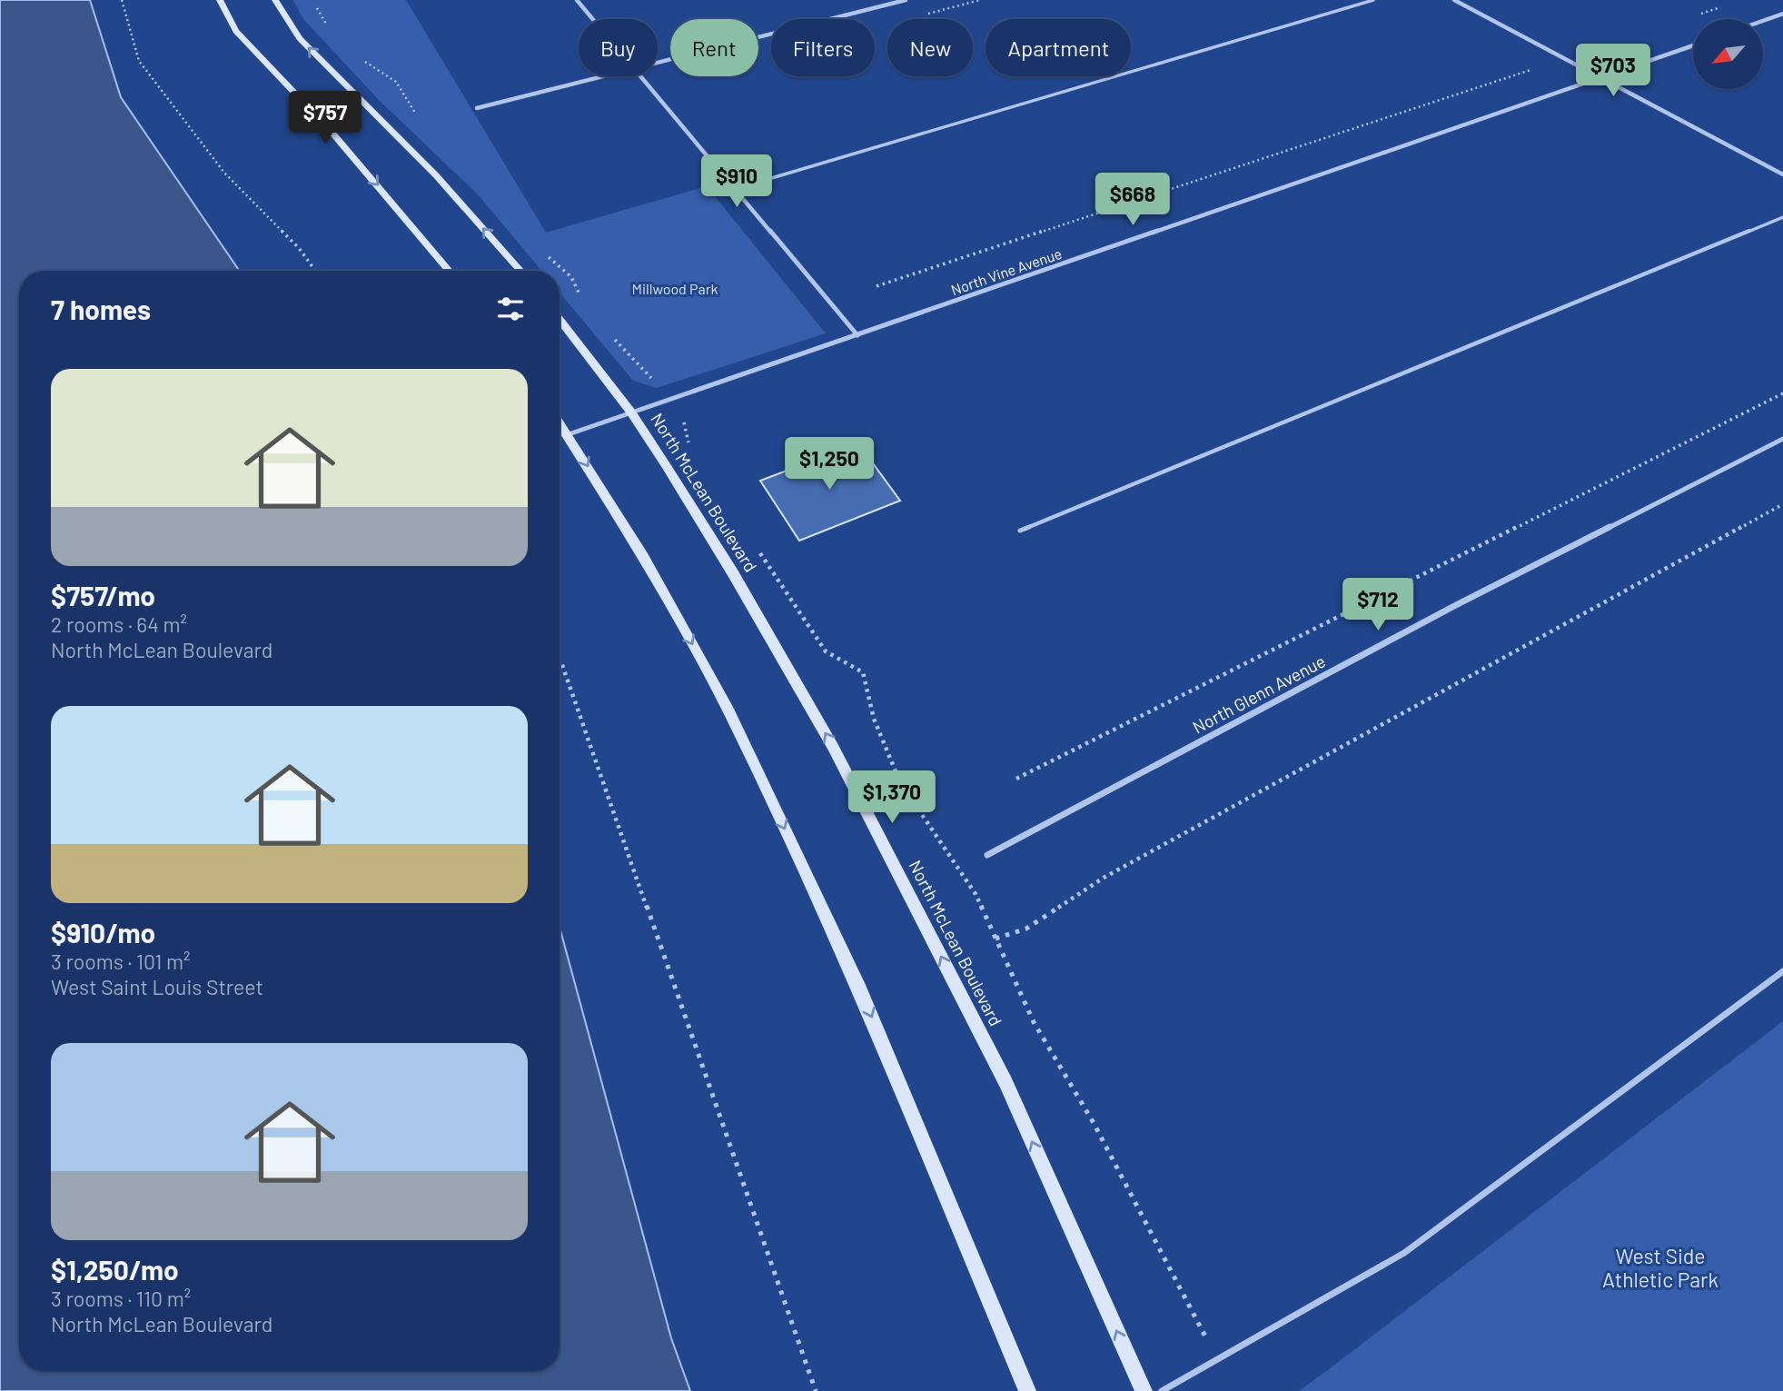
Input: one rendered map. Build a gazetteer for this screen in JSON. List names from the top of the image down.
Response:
{
  "streets": {
    "main road": ["North McLean Boulevard"],
    "street": ["North Vine Avenue", "North Glenn Avenue"]
  },
  "crossings": [
    ["North Vine Avenue", "North McLean Boulevard"]
  ],
  "parks": ["Millwood Park", "West Side Athletic Park"],
  "north": "bottom left",
  "page": {
    "chip": [
      "Buy",
      "Rent",
      "Filters",
      "New",
      "Apartment"
    ],
    "price": [
      "$703",
      "$757",
      "$910",
      "$668",
      "$1,250",
      "$712",
      "$1,370"
    ],
    "heading": "7 homes",
    "list": [
      {
        "name": "$757/mo",
        "note": "2 rooms · 64 m² · North McLean Boulevard"
      },
      {
        "name": "$910/mo",
        "note": "3 rooms · 101 m² · West Saint Louis Street"
      },
      {
        "name": "$1,250/mo",
        "note": "3 rooms · 110 m² · North McLean Boulevard"
      }
    ]
  }
}
